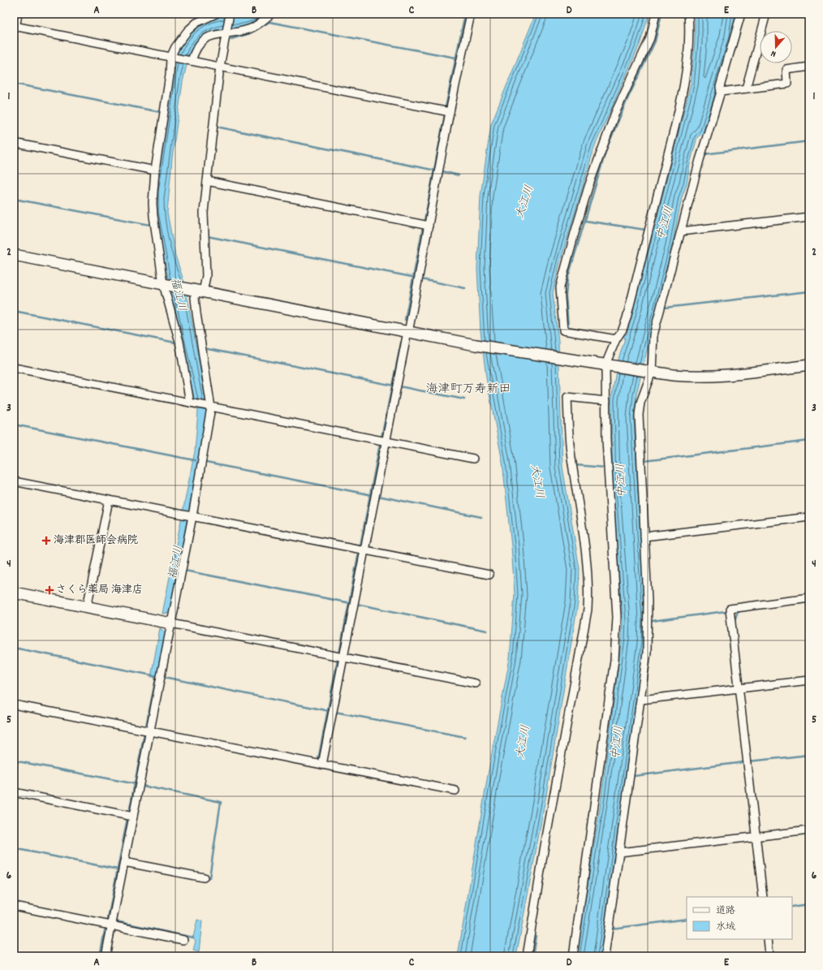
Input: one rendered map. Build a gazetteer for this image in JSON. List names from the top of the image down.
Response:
{
  "districts": ["海津町万寿新田"],
  "water": ["大江川", "中江川", "福江川"],
  "places": {
    "health": ["海津郡医師会病院", "さくら薬局 海津店"]
  },
  "legend": ["道路", "水域"],
  "north": "bottom",
  "grid": {
    "columns": [
      "A",
      "B",
      "C",
      "D",
      "E"
    ],
    "rows": [
      "1",
      "2",
      "3",
      "4",
      "5",
      "6"
    ]
  }
}
